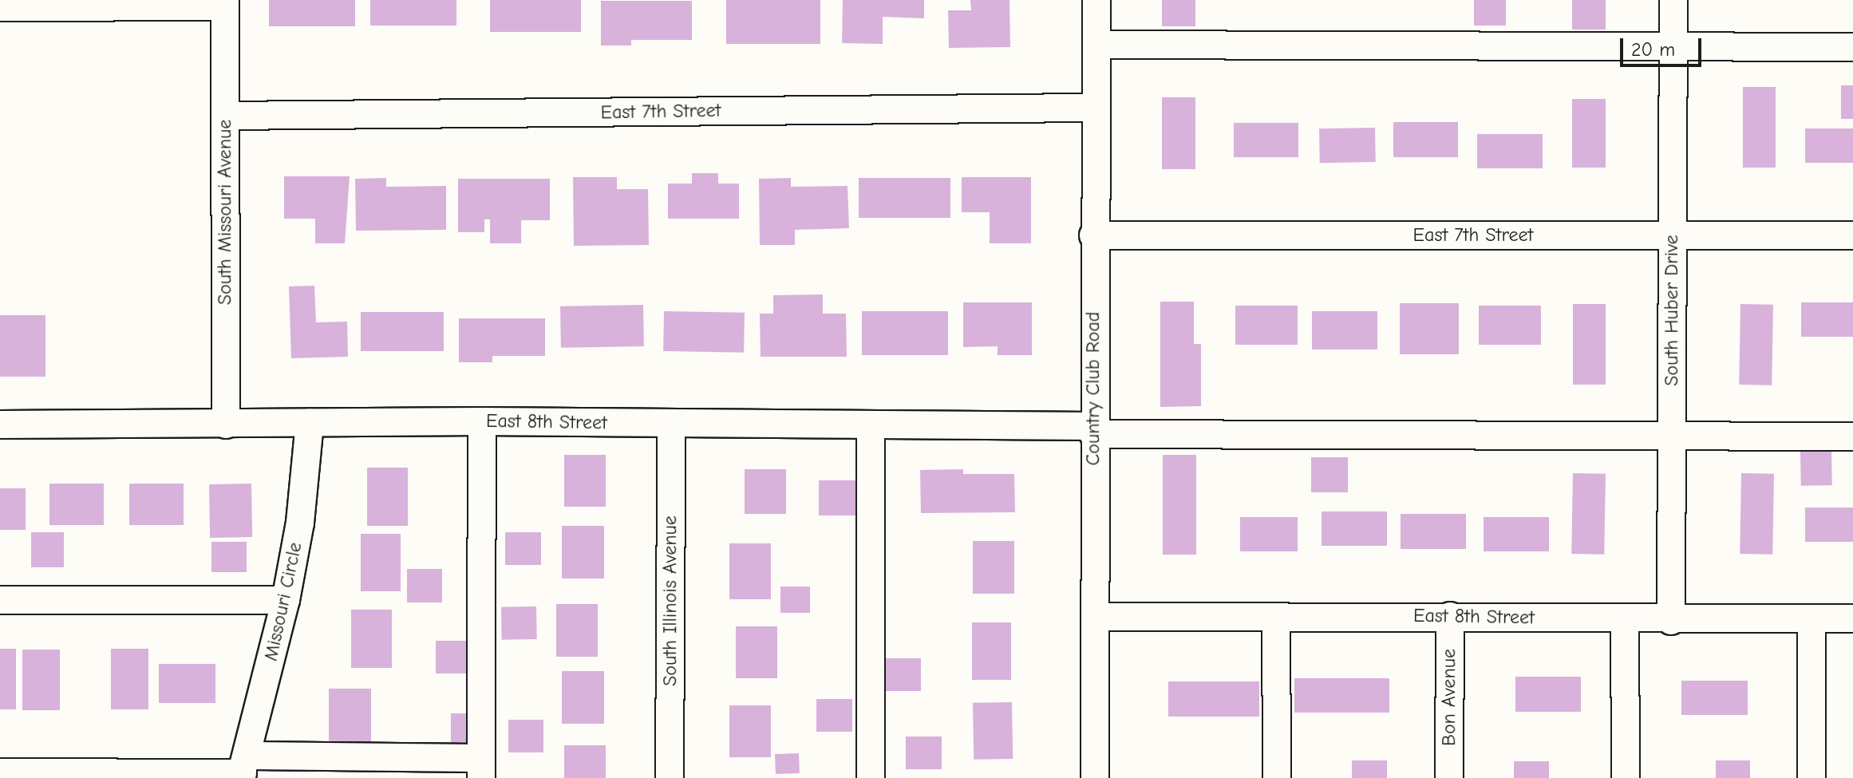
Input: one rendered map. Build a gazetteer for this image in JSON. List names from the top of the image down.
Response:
{
  "streets": {
    "street": [
      "East 7th Street",
      "South Missouri Avenue",
      "South Huber Drive",
      "Country Club Road",
      "East 8th Street",
      "South Illinois Avenue",
      "Missouri Circle",
      "Bon Avenue"
    ]
  },
  "crossings": [
    ["East 7th Street", "South Missouri Avenue"],
    ["East 7th Street", "South Huber Drive"],
    ["East 7th Street", "Country Club Road"],
    ["South Missouri Avenue", "East 8th Street"],
    ["South Huber Drive", "East 8th Street"],
    ["Country Club Road", "East 8th Street"],
    ["East 8th Street", "South Illinois Avenue"],
    ["East 8th Street", "Missouri Circle"],
    ["East 8th Street", "Bon Avenue"]
  ],
  "scale_bar": "20 m"
}
